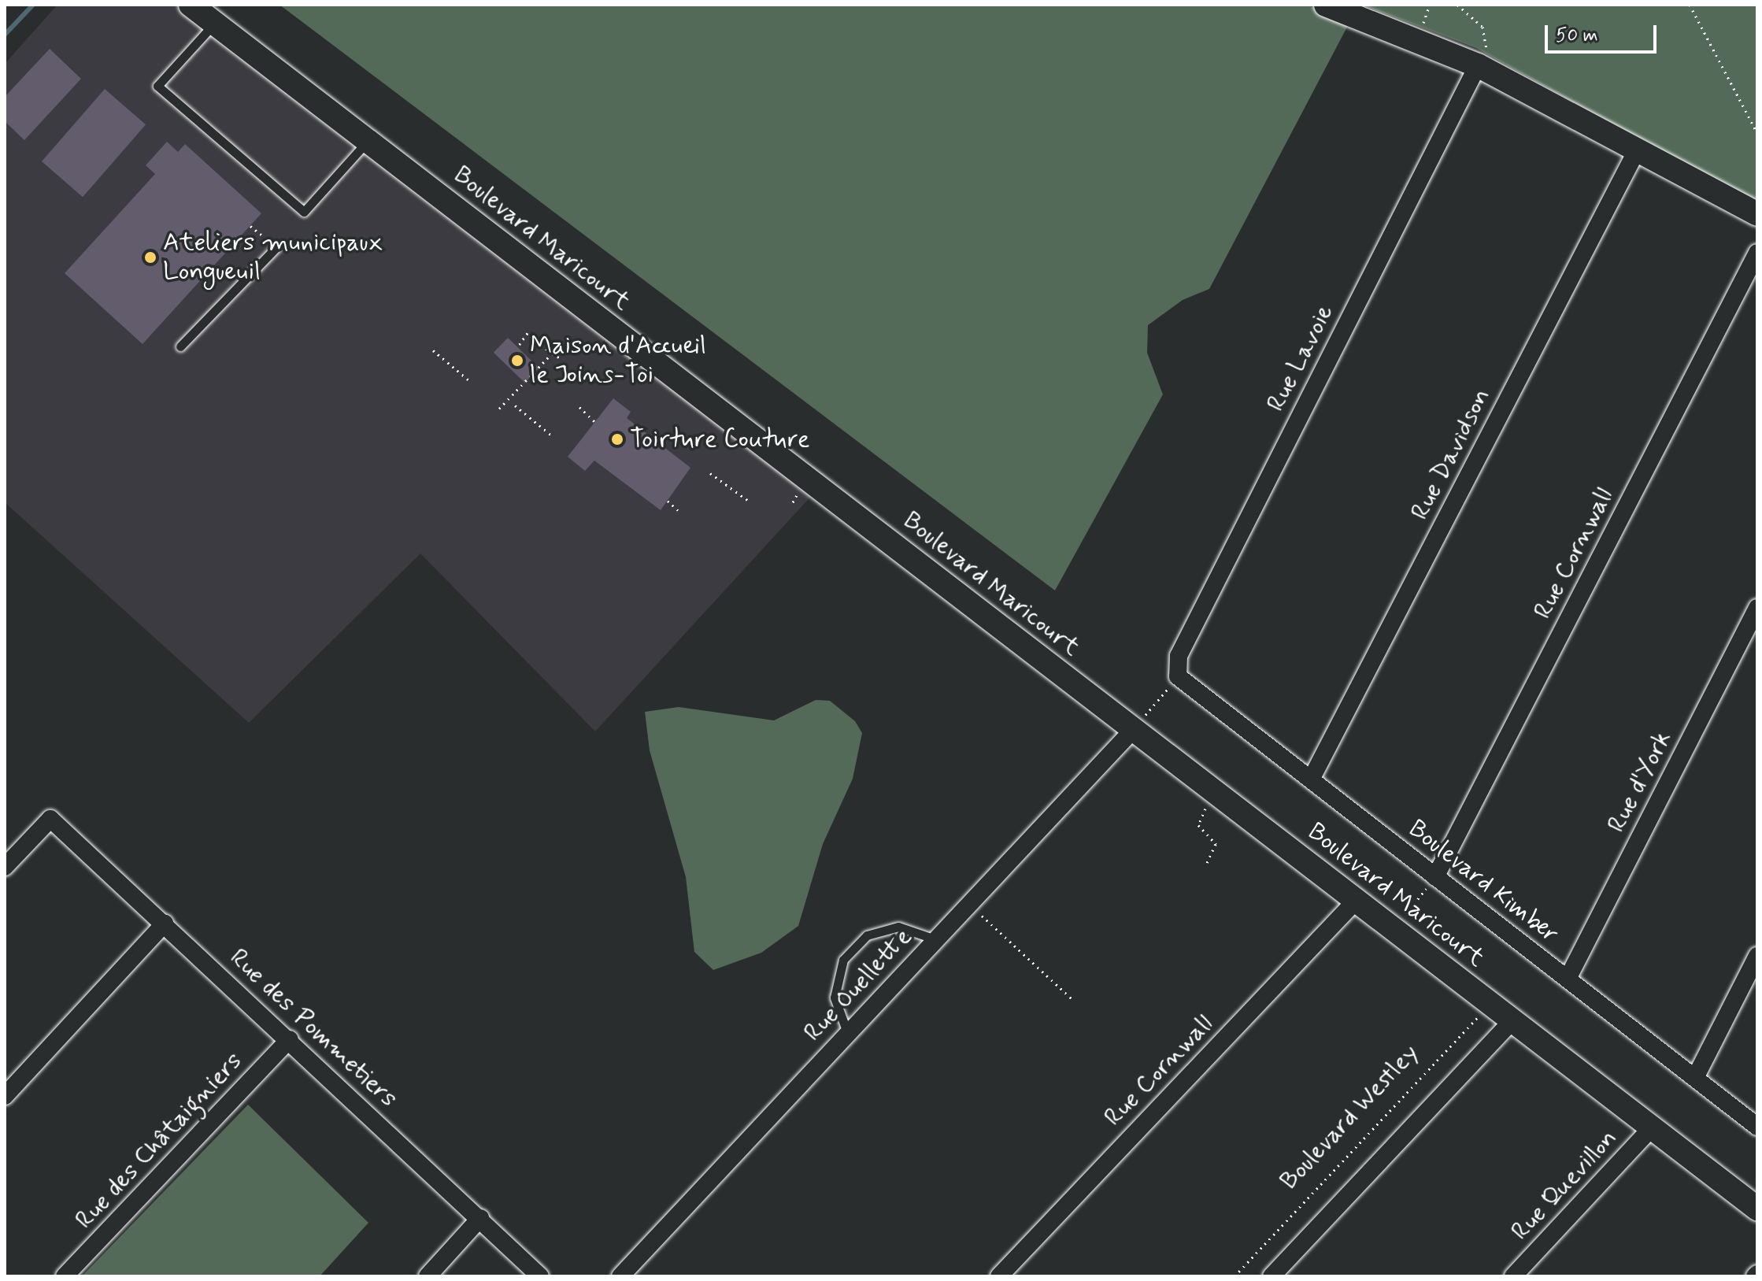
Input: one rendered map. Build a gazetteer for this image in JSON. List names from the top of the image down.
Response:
{
  "streets": {
    "street": [
      "Boulevard Maricourt",
      "Rue Lavoie",
      "Rue Davidson",
      "Rue Cornwall",
      "Rue d'York",
      "Boulevard Kimber",
      "Rue Ouellette",
      "Rue des Pommetiers",
      "Boulevard Westley",
      "Rue des Châtaigniers",
      "Rue Quevillon"
    ]
  },
  "crossings": [
    ["Boulevard Maricourt", "Rue Cornwall"],
    ["Boulevard Maricourt", "Rue Ouellette"],
    ["Boulevard Maricourt", "Boulevard Westley"],
    ["Boulevard Maricourt", "Rue Quevillon"],
    ["Rue Lavoie", "Boulevard Kimber"],
    ["Rue Davidson", "Boulevard Kimber"],
    ["Rue Cornwall", "Boulevard Kimber"],
    ["Rue d'York", "Boulevard Kimber"],
    ["Rue des Pommetiers", "Rue des Châtaigniers"]
  ],
  "places": ["Ateliers municipaux Longueuil", "Maison d'Accueil le Joins-Toi", "Toirture Couture"],
  "scale_bar": "50 m"
}
